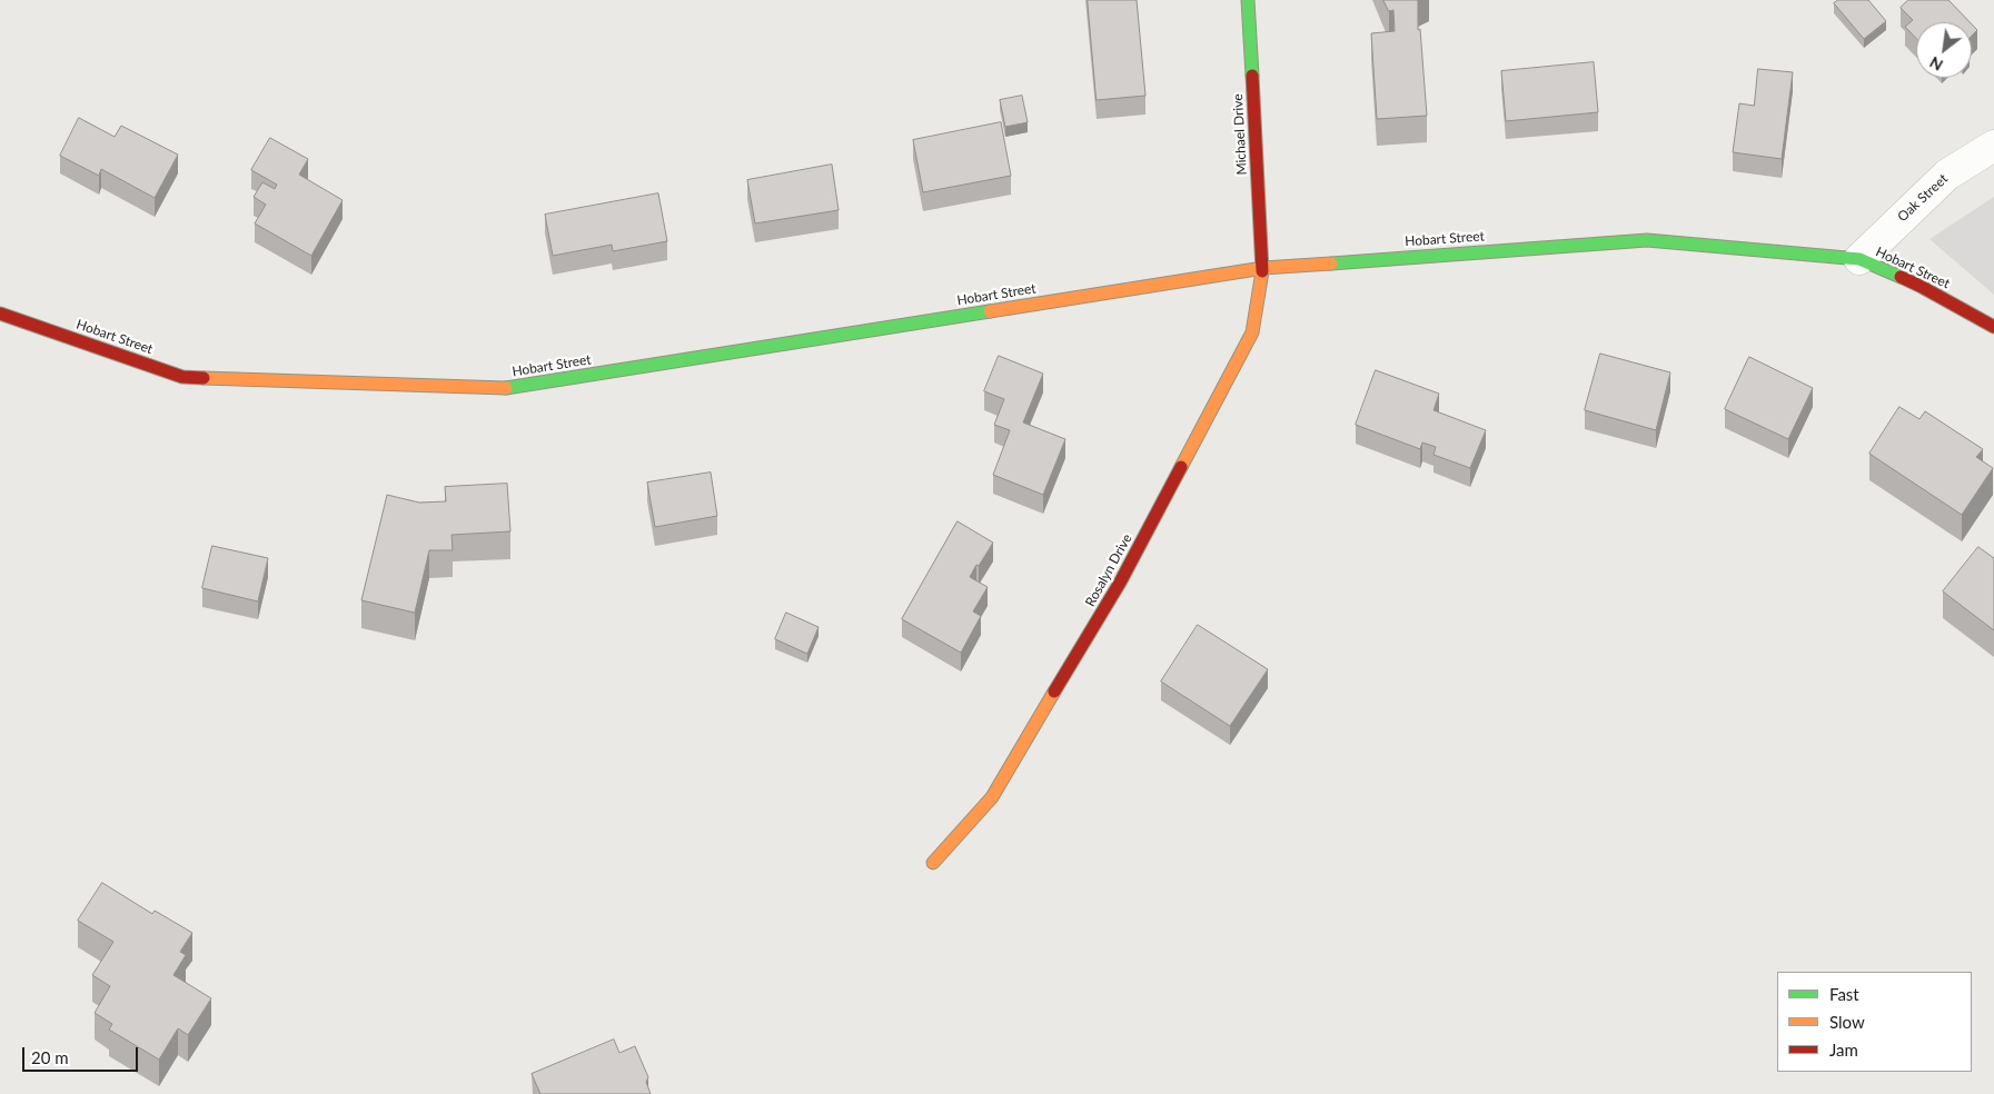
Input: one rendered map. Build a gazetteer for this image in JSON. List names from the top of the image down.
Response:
{
  "streets": {
    "street": [
      "Michael Drive",
      "Oak Street",
      "Hobart Street",
      "Rosalyn Drive"
    ]
  },
  "crossings": [
    ["Michael Drive", "Hobart Street"],
    ["Michael Drive", "Rosalyn Drive"],
    ["Oak Street", "Hobart Street"],
    ["Hobart Street", "Rosalyn Drive"]
  ],
  "legend": ["Fast", "Slow", "Jam"],
  "scale_bar": "20 m",
  "north": "bottom left"
}
